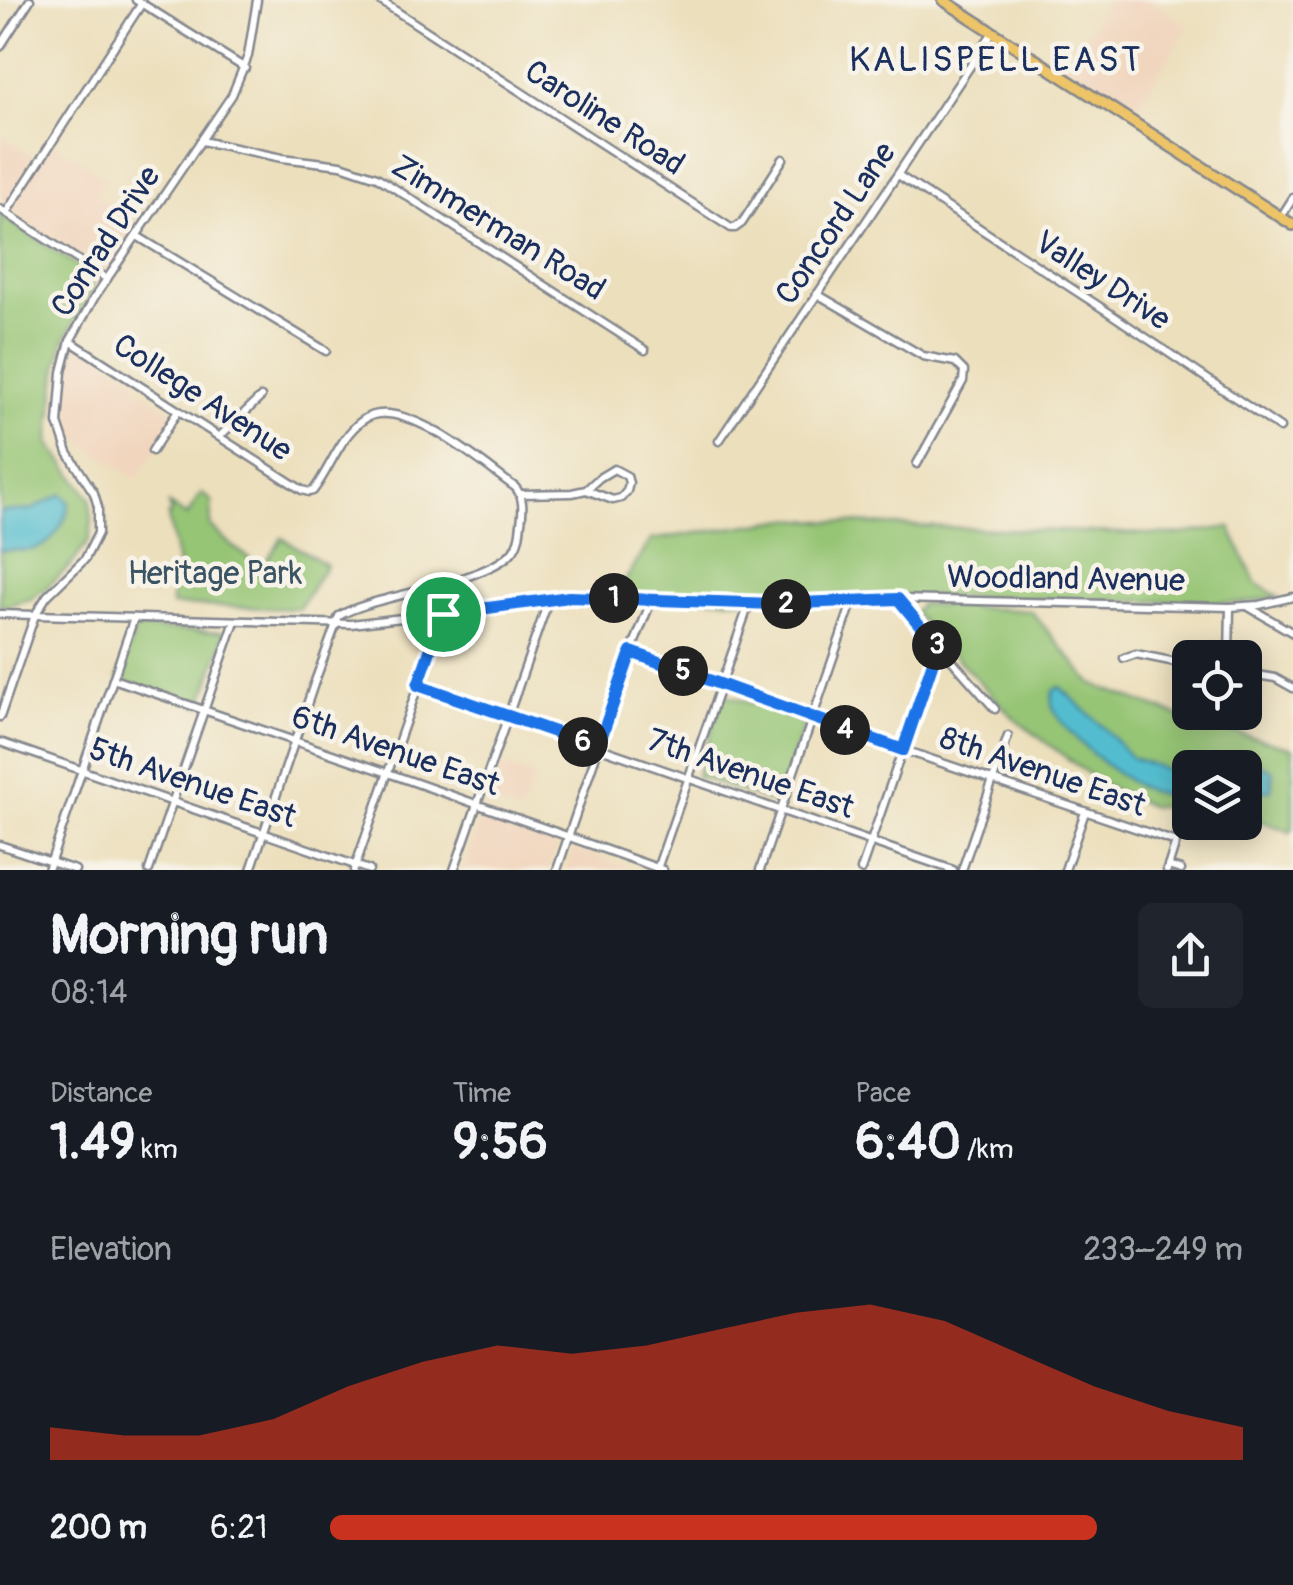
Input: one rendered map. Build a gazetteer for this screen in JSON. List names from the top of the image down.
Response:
{
  "streets": {
    "street": [
      "Caroline Road",
      "Concord Lane",
      "Zimmerman Road",
      "Conrad Drive",
      "Valley Drive",
      "College Avenue",
      "Woodland Avenue",
      "6th Avenue East",
      "8th Avenue East",
      "7th Avenue East",
      "5th Avenue East"
    ]
  },
  "crossings": [
    ["Concord Lane", "Valley Drive"],
    ["Zimmerman Road", "Conrad Drive"],
    ["Conrad Drive", "College Avenue"],
    ["Conrad Drive", "Woodland Avenue"]
  ],
  "districts": ["KALISPELL EAST"],
  "parks": ["Heritage Park"],
  "page": {
    "pins": [
      "1",
      "2",
      "3",
      "5",
      "4",
      "6"
    ],
    "heading": ["Morning run", "08:14"],
    "stats": [
      ["Distance", "1.49 km"],
      ["Time", "9:56"],
      ["Pace", "6:40 /km"]
    ],
    "chart": ["Elevation", "233–249 m"],
    "list": [
      {
        "name": "200 m",
        "note": "6:21"
      }
    ]
  }
}
